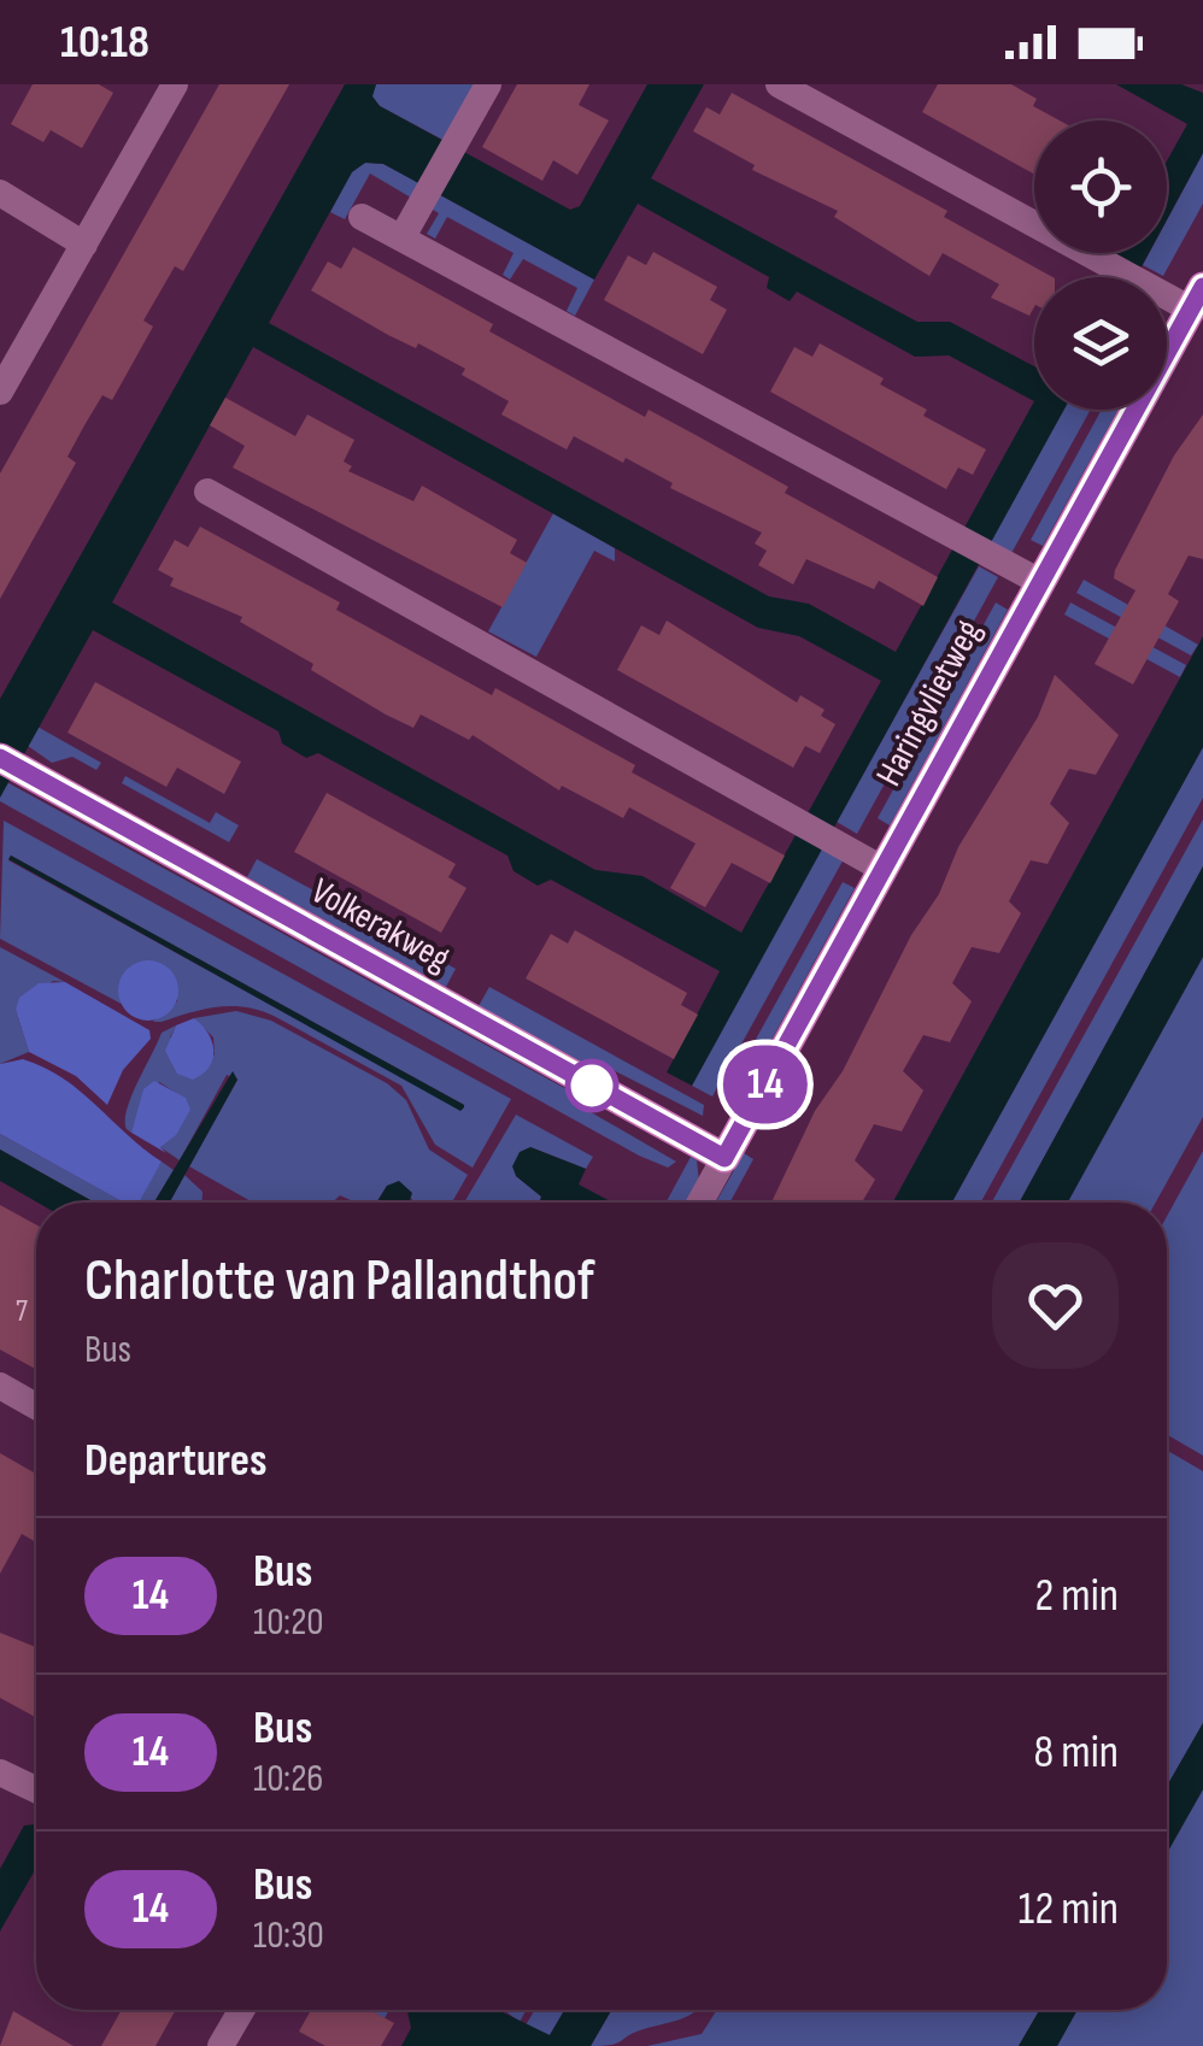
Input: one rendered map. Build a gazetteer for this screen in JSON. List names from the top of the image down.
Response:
{
  "streets": {
    "street": ["Haringvlietweg", "Volkerakweg"]
  },
  "crossings": [
    ["Haringvlietweg", "Volkerakweg"]
  ],
  "lines": ["bus line 14"],
  "house_numbers": ["7"],
  "page": {
    "status": "10:18",
    "on_map": "14",
    "heading": [
      ["Charlotte van Pallandthof", "Bus"],
      "Departures"
    ],
    "list": [
      {
        "mark": "14",
        "name": "Bus",
        "note": "10:20",
        "value": "2 min"
      },
      {
        "mark": "14",
        "name": "Bus",
        "note": "10:26",
        "value": "8 min"
      },
      {
        "mark": "14",
        "name": "Bus",
        "note": "10:30",
        "value": "12 min"
      }
    ]
  }
}
